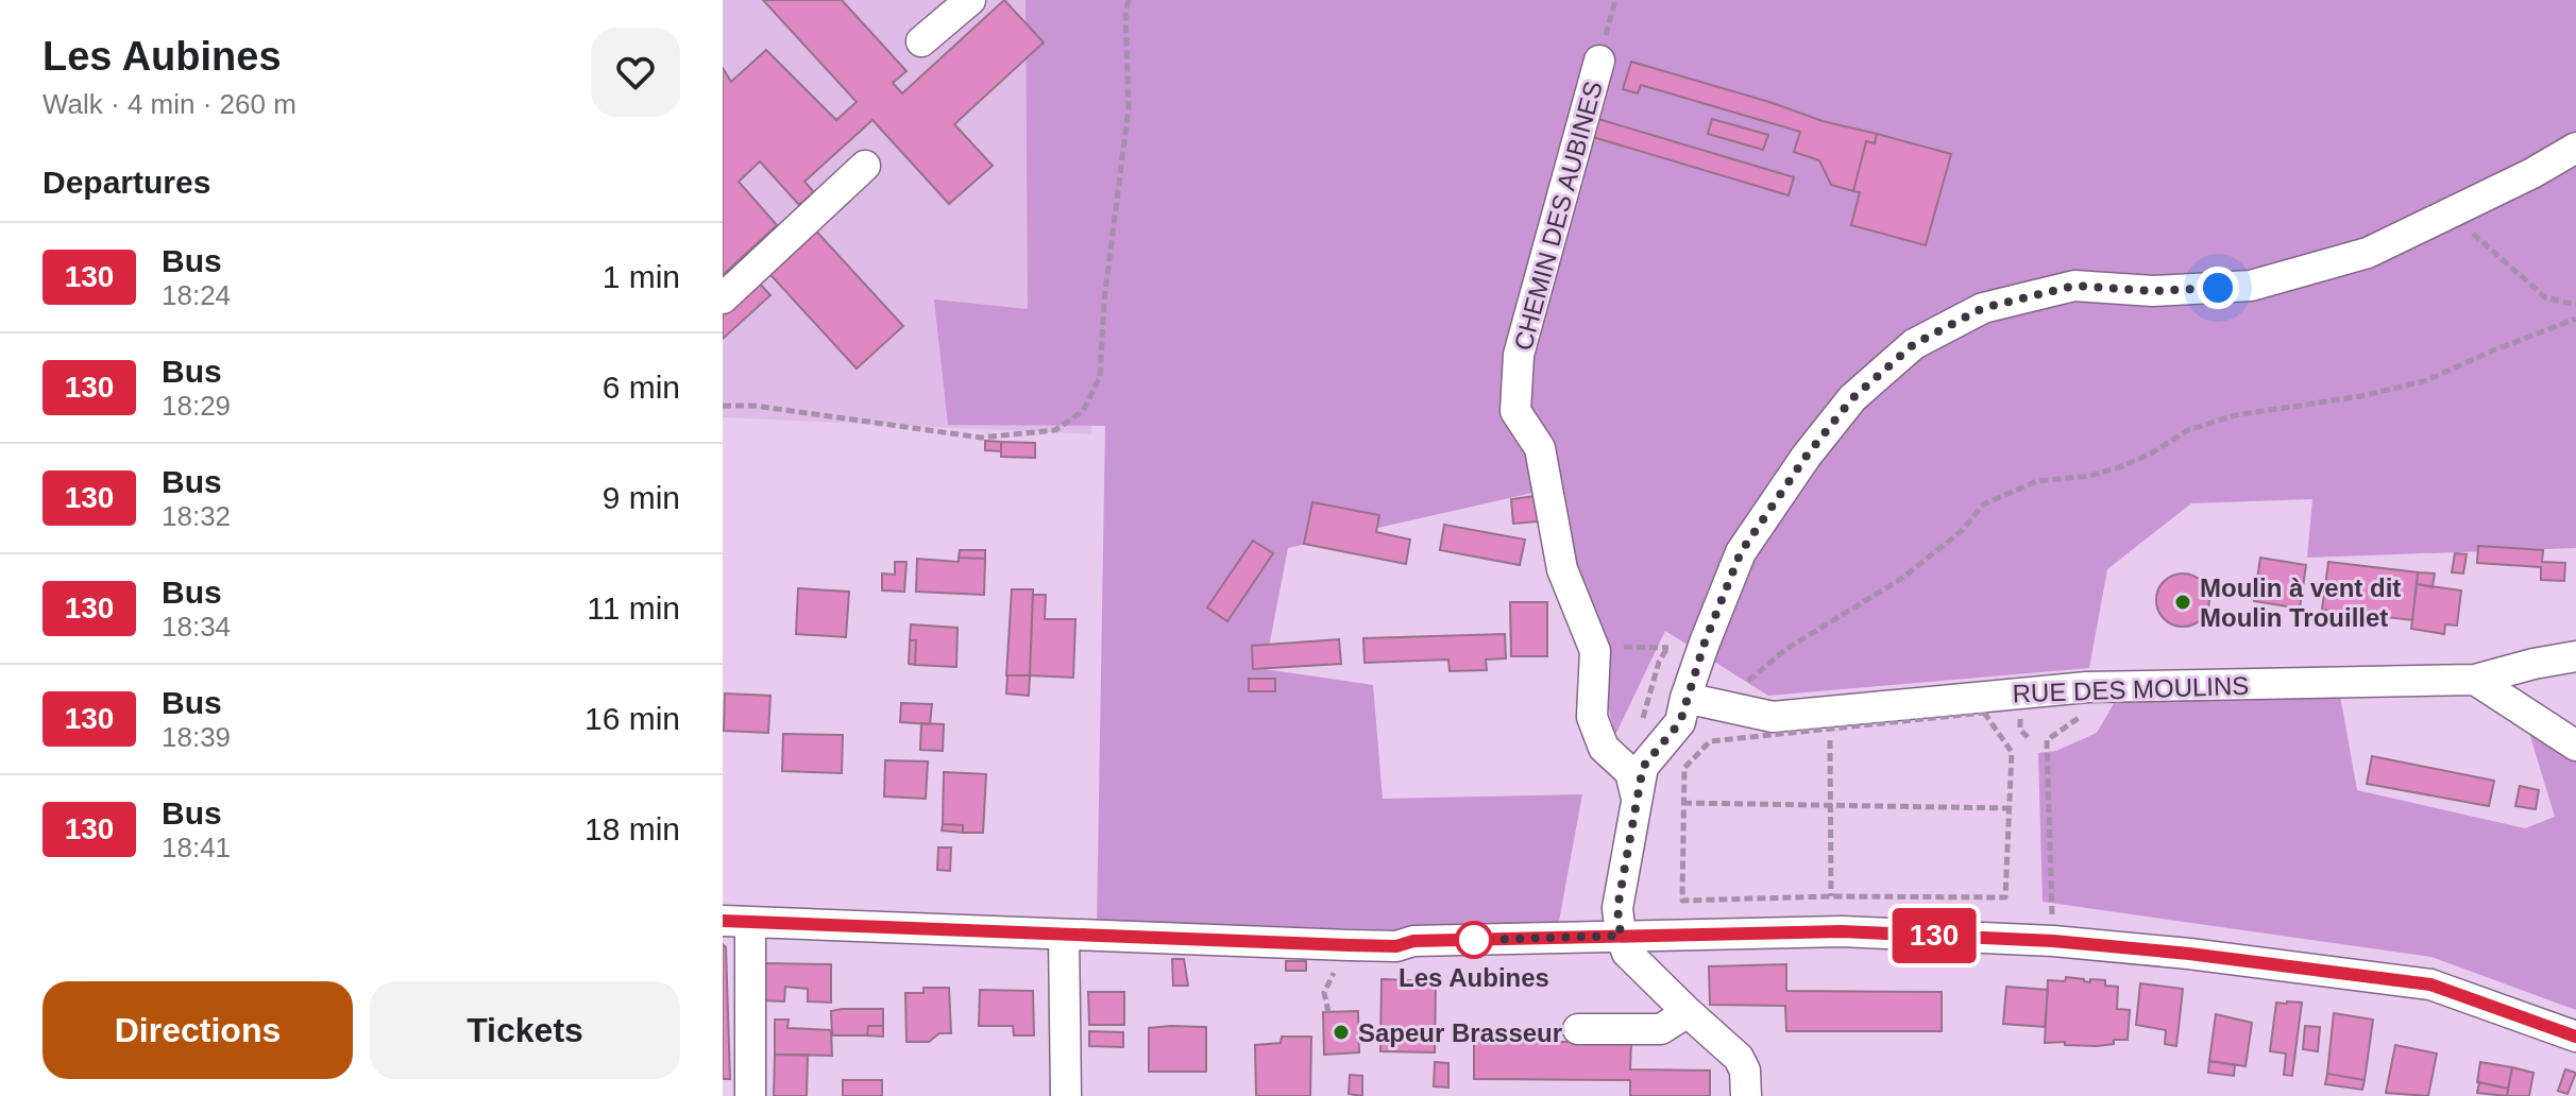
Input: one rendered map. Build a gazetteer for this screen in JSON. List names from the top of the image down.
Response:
{
  "streets": {
    "street": ["CHEMIN DES AUBINES", "RUE DES MOULINS"]
  },
  "places": ["Moulin à vent dit Moulin Trouillet", "Les Aubines", "Sapeur Brasseur"],
  "lines": ["bus line 130"],
  "page": {
    "heading": [
      ["Les Aubines", "Walk · 4 min · 260 m"],
      "Departures"
    ],
    "on_map": "130",
    "list": [
      {
        "mark": "130",
        "name": "Bus",
        "note": "18:24",
        "value": "1 min"
      },
      {
        "mark": "130",
        "name": "Bus",
        "note": "18:29",
        "value": "6 min"
      },
      {
        "mark": "130",
        "name": "Bus",
        "note": "18:32",
        "value": "9 min"
      },
      {
        "mark": "130",
        "name": "Bus",
        "note": "18:34",
        "value": "11 min"
      },
      {
        "mark": "130",
        "name": "Bus",
        "note": "18:39",
        "value": "16 min"
      },
      {
        "mark": "130",
        "name": "Bus",
        "note": "18:41",
        "value": "18 min"
      }
    ],
    "buttons": ["Directions", "Tickets"]
  }
}
